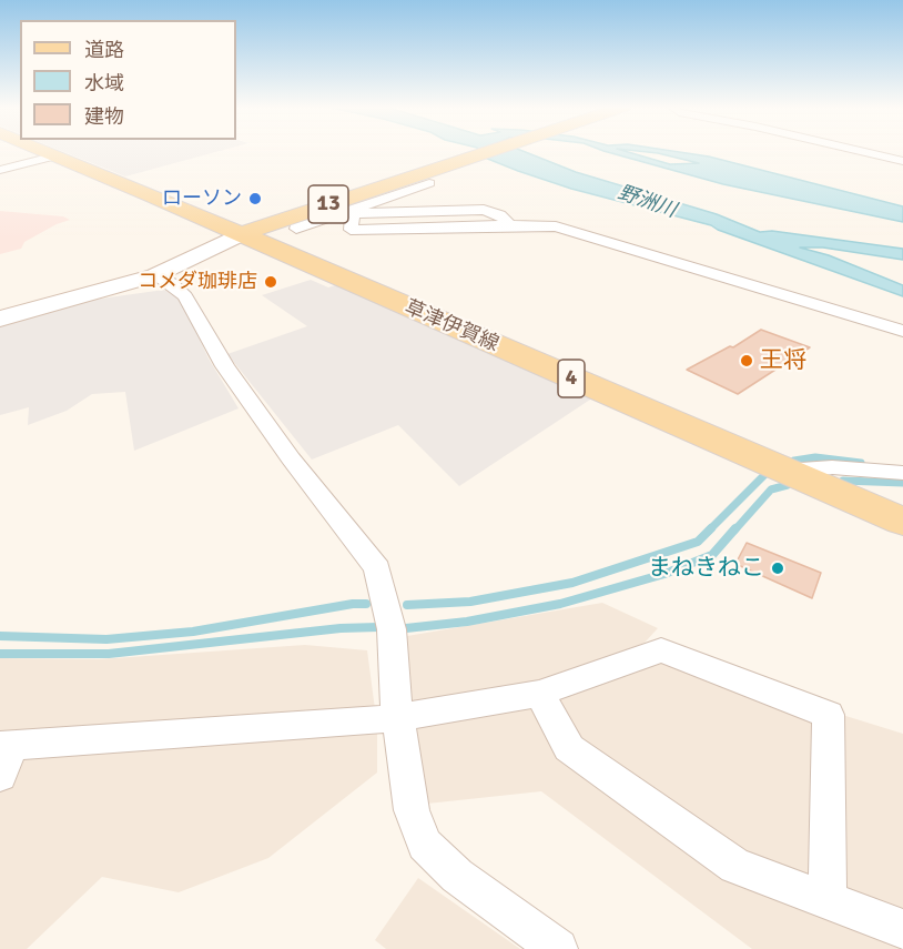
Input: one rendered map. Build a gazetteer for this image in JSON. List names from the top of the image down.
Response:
{
  "streets": {
    "main road": ["13", "草津伊賀線", "4"]
  },
  "crossings": [
    ["13", "草津伊賀線"]
  ],
  "water": ["野洲川"],
  "places": [
    "ローソン",
    "コメダ珈琲店",
    "王将",
    "まねきねこ"
  ],
  "legend": ["道路", "水域", "建物"]
}
